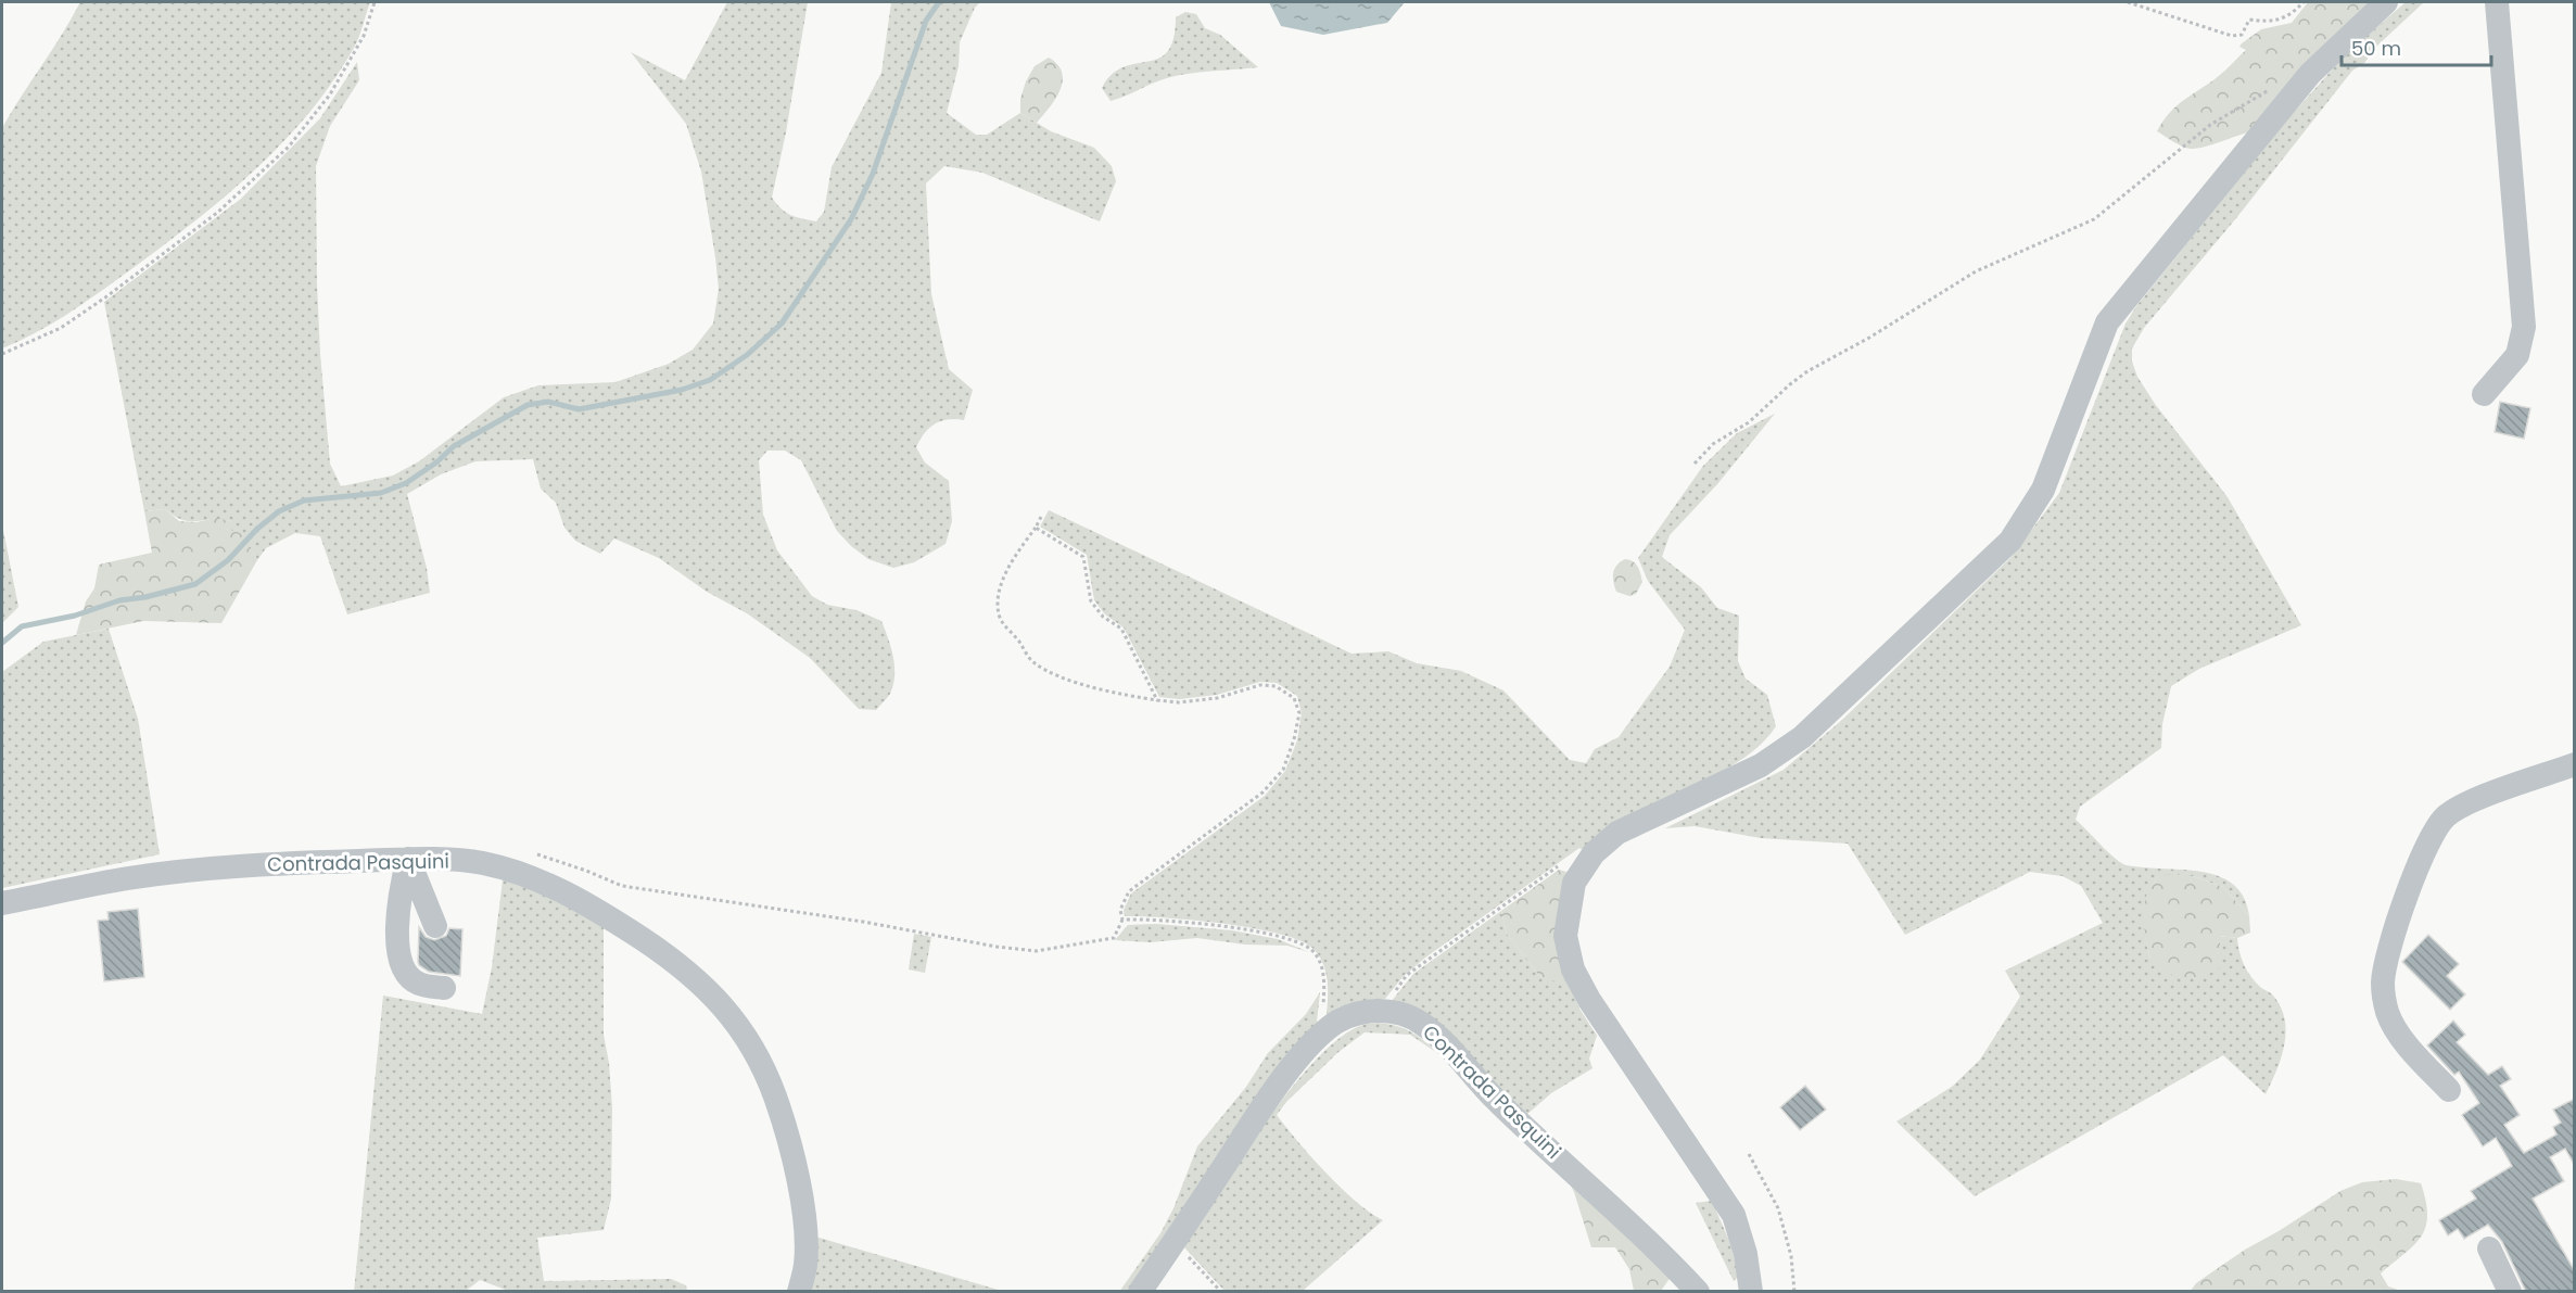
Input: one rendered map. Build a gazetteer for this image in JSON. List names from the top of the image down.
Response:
{
  "streets": {
    "street": ["Contrada Pasquini"]
  },
  "scale_bar": "50 m"
}
